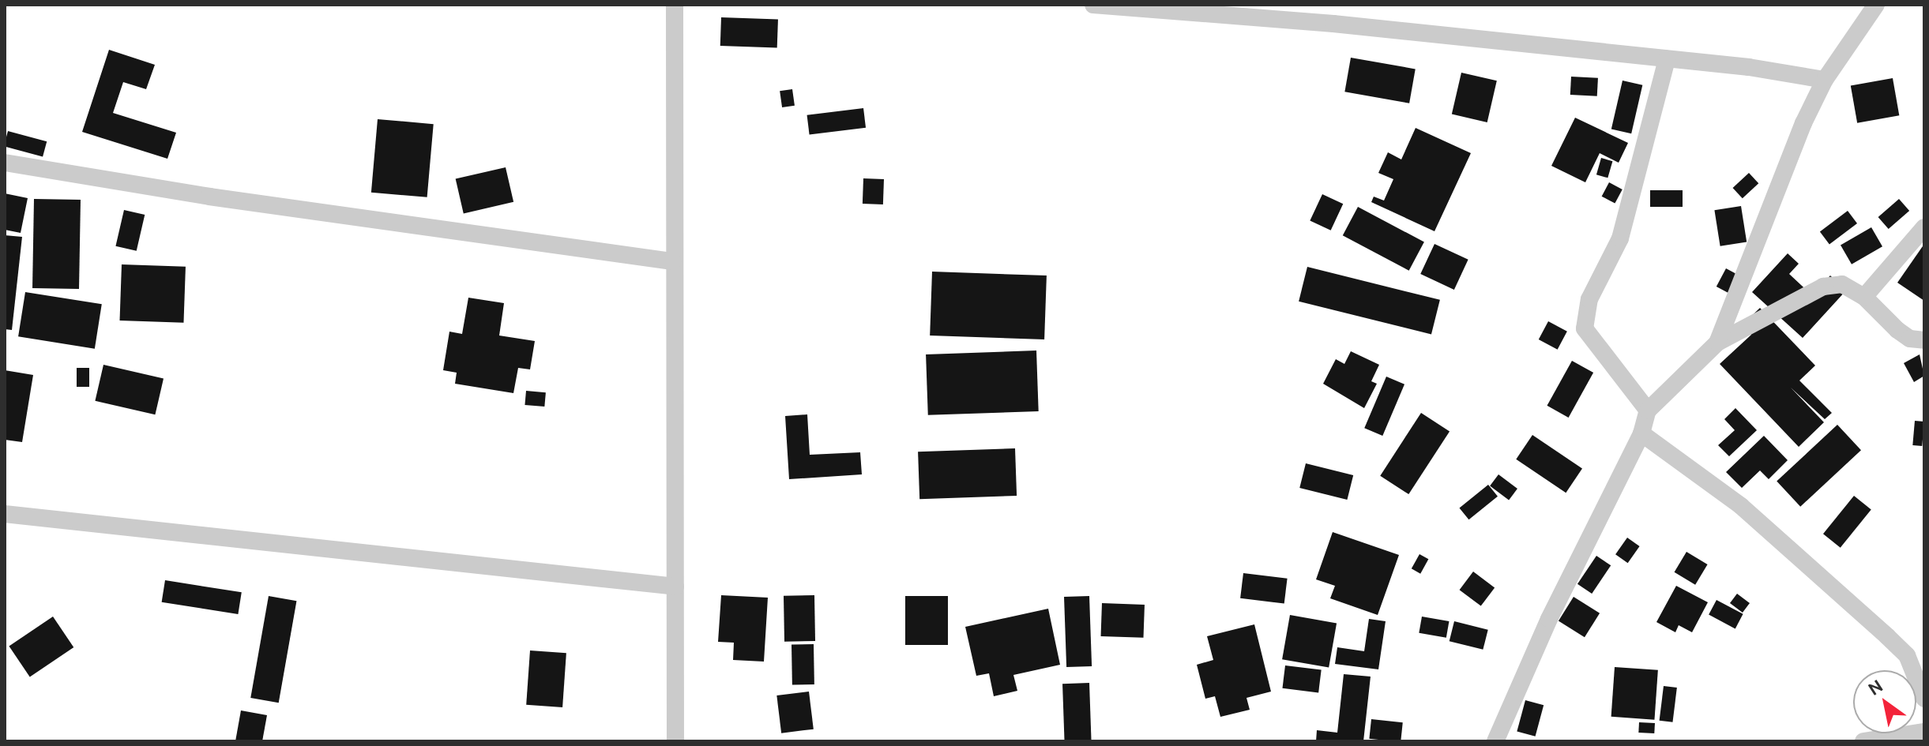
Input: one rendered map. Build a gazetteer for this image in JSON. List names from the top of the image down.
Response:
{
  "north": "top left"
}
